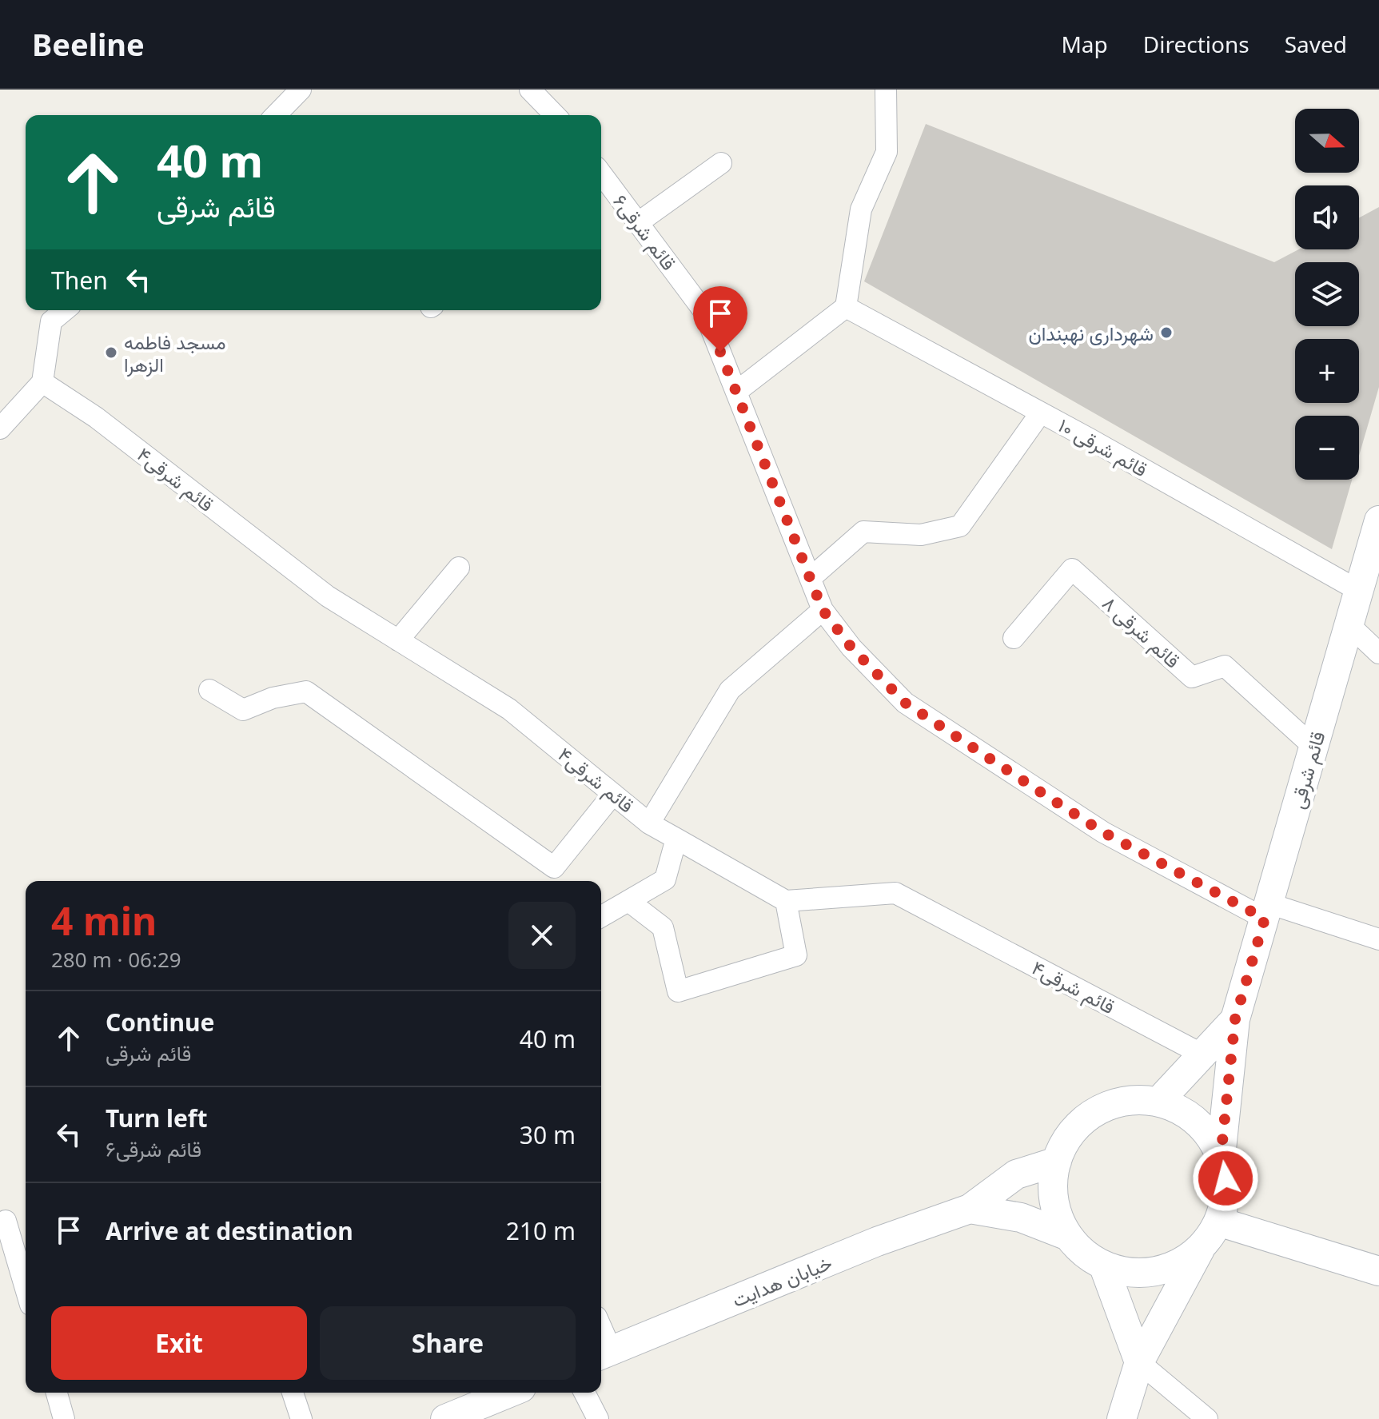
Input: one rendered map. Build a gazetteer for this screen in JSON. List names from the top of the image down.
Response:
{
  "streets": {
    "main road": ["قائم شرقی", "خیابان هدایت"],
    "street": [
      "۶قائم شرقی",
      "قائم شرقی ۱۰",
      "۴قائم شرقی",
      "قائم شرقی ۸"
    ]
  },
  "crossings": [
    ["۶قائم شرقی", "قائم شرقی"],
    ["قائم شرقی ۱۰", "قائم شرقی"],
    ["قائم شرقی ۸", "قائم شرقی"]
  ],
  "places": ["شهرداری نهبندان", "مسجد فاطمه الزهرا"],
  "north": "right",
  "page": {
    "header": "Beeline",
    "nav": ["Map", "Directions", "Saved"],
    "map_buttons": ["+", "−"],
    "turn": ["40 m", "قائم شرقی"],
    "then": "Then",
    "heading": ["4 min", "280 m · 06:29"],
    "list": [
      {
        "name": "Continue",
        "note": "قائم شرقی",
        "value": "40 m"
      },
      {
        "name": "Turn left",
        "note": "۶قائم شرقی",
        "value": "30 m"
      },
      {
        "name": "Arrive at destination",
        "value": "210 m"
      }
    ],
    "buttons": ["Exit", "Share"]
  }
}
